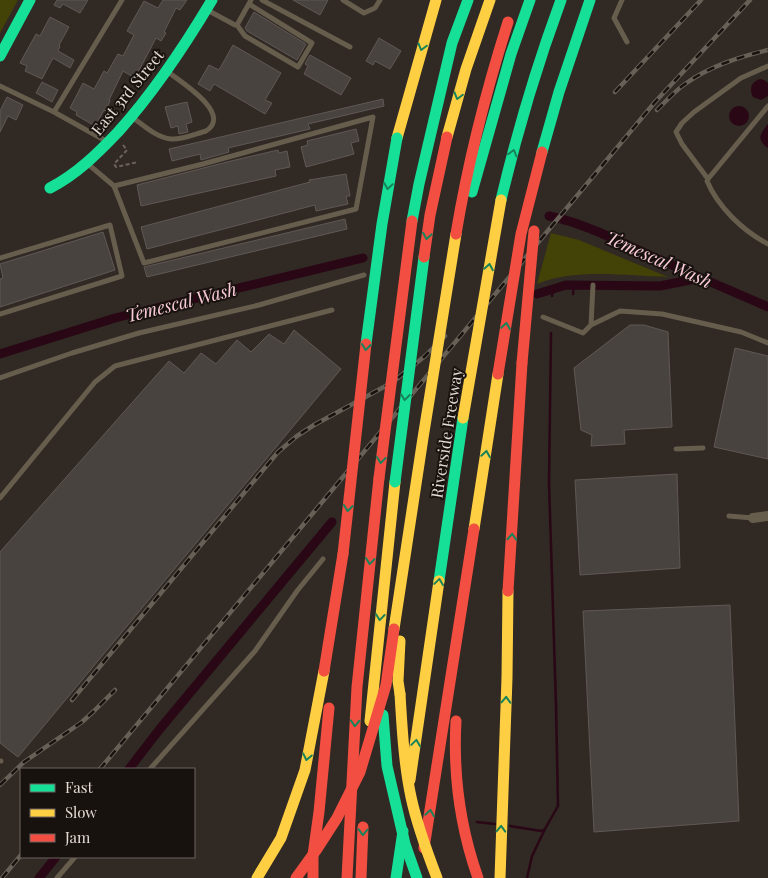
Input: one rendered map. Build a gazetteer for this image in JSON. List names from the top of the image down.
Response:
{
  "streets": {
    "main road": ["East 3rd Street", "Riverside Freeway"]
  },
  "water": ["Temescal Wash"],
  "legend": ["Fast", "Slow", "Jam"]
}
